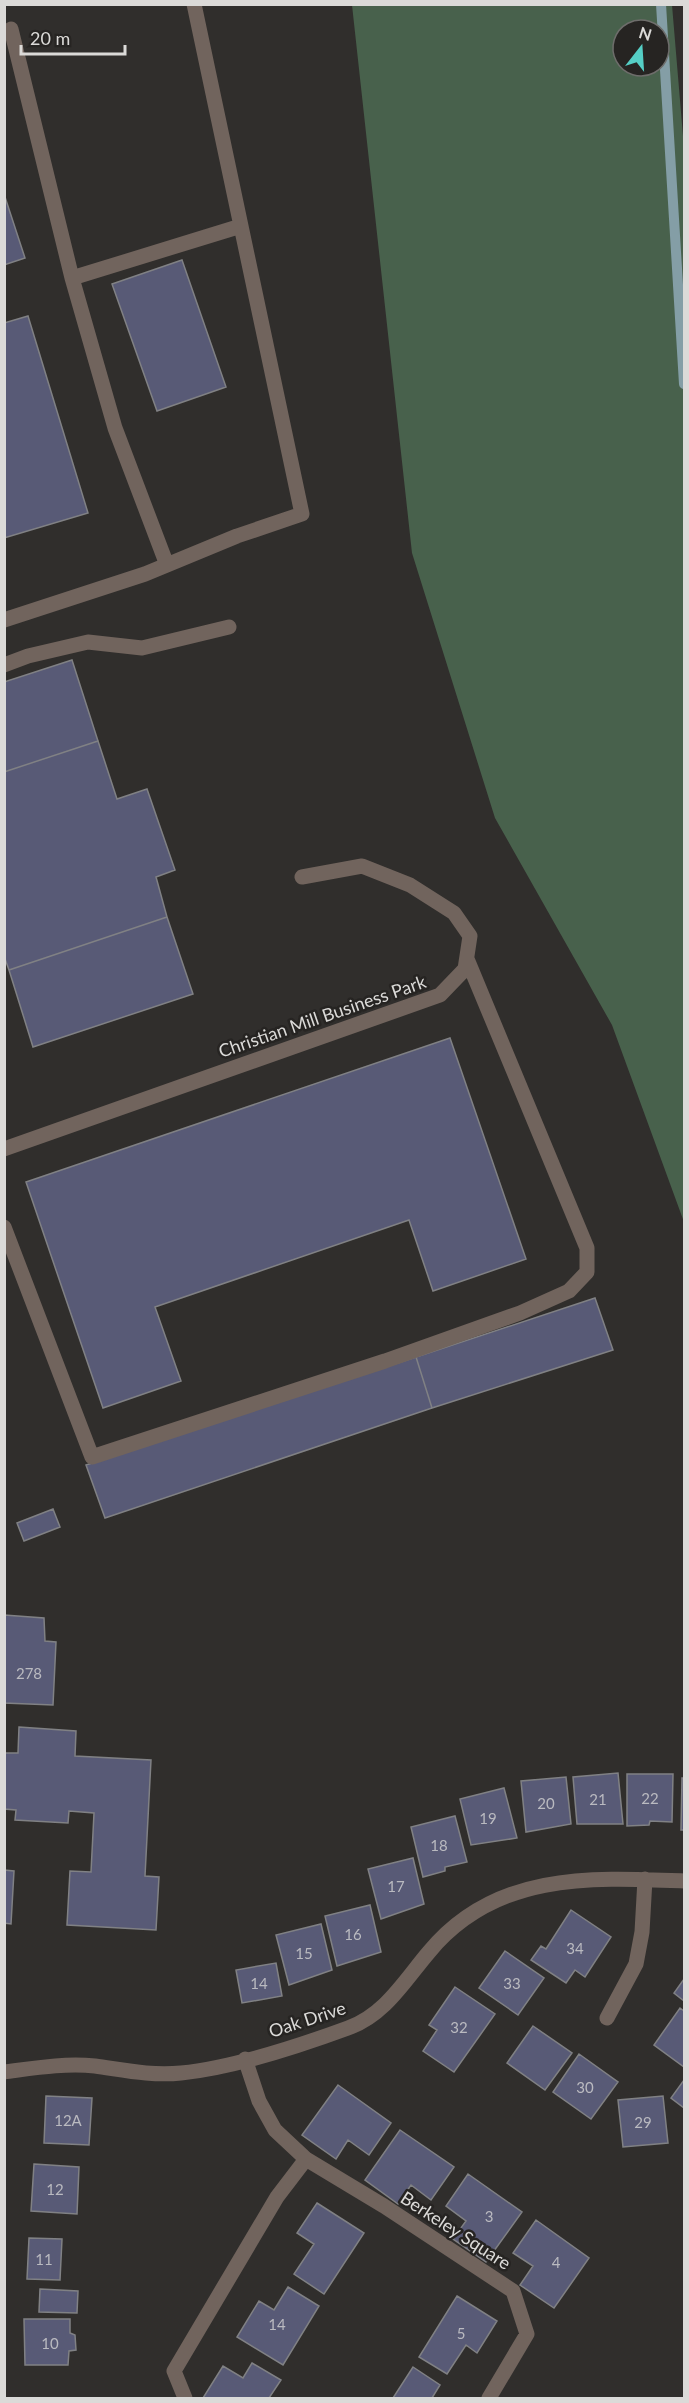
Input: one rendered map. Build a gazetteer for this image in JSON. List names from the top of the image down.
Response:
{
  "streets": {
    "street": ["Christian Mill Business Park", "Oak Drive", "Berkeley Square"]
  },
  "crossings": [
    ["Oak Drive", "Berkeley Square"]
  ],
  "house_numbers": [
    "278",
    "22",
    "21",
    "20",
    "19",
    "18",
    "17",
    "16",
    "34",
    "15",
    "14",
    "33",
    "32",
    "30",
    "12A",
    "29",
    "12",
    "3",
    "11",
    "4",
    "14",
    "5",
    "10"
  ],
  "scale_bar": "20 m",
  "north": "top"
}
